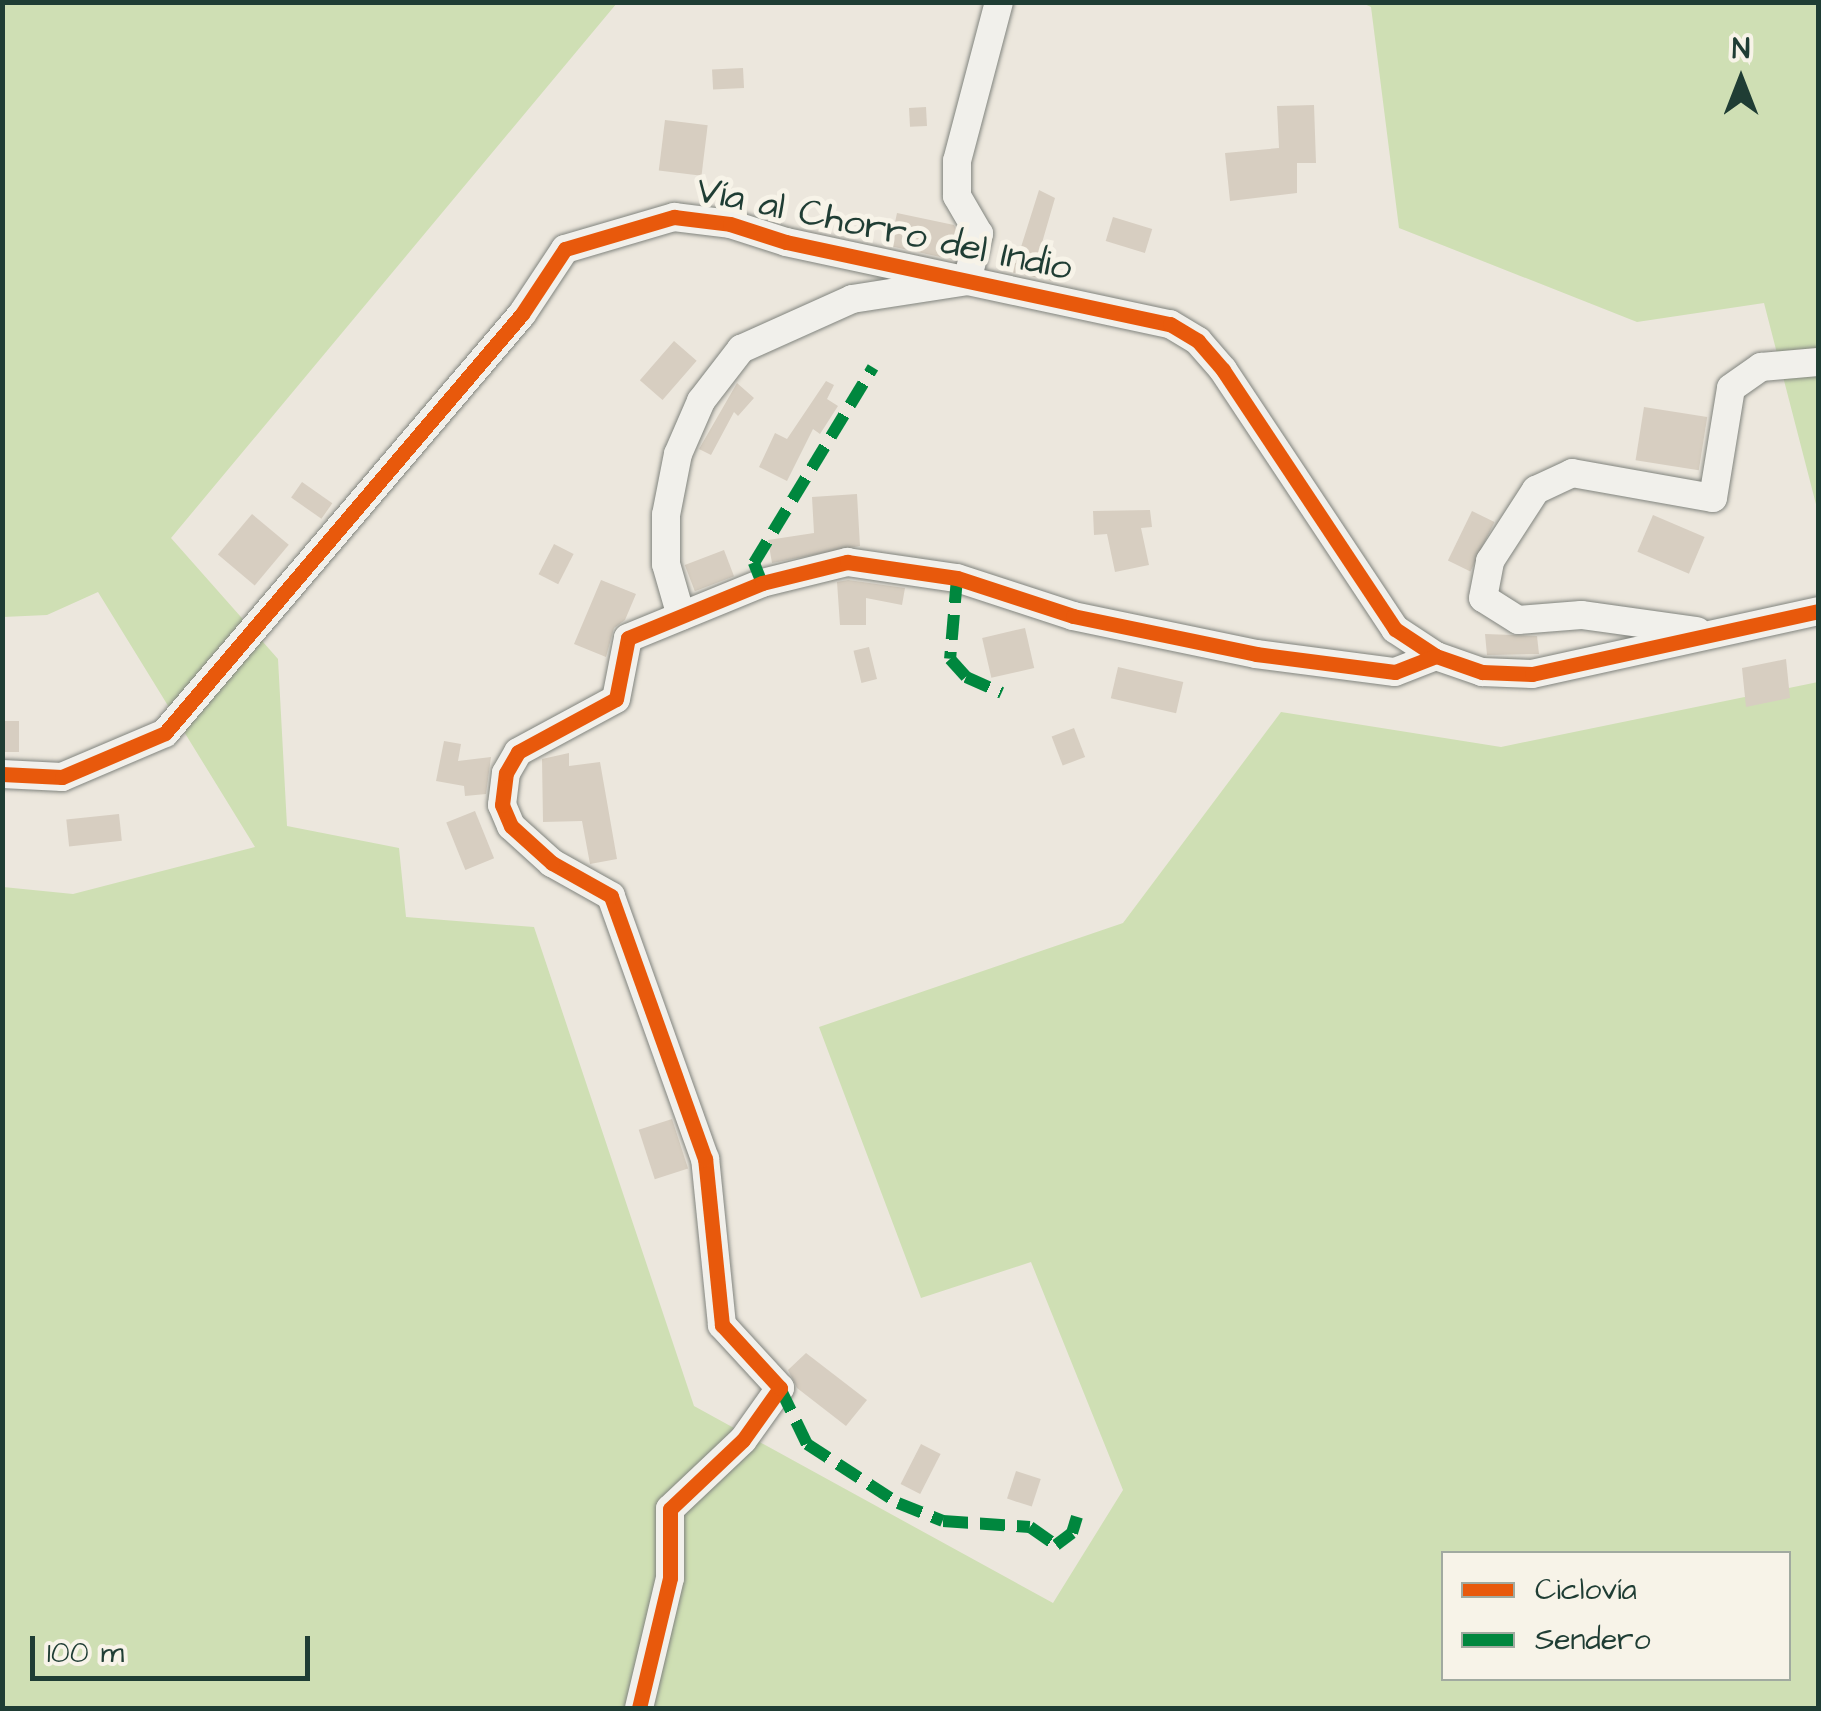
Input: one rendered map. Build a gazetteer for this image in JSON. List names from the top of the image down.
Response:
{
  "streets": {
    "street": ["Vía al Chorro del Indio"]
  },
  "legend": ["Ciclovía", "Sendero"],
  "scale_bar": "100 m",
  "north": "top"
}
